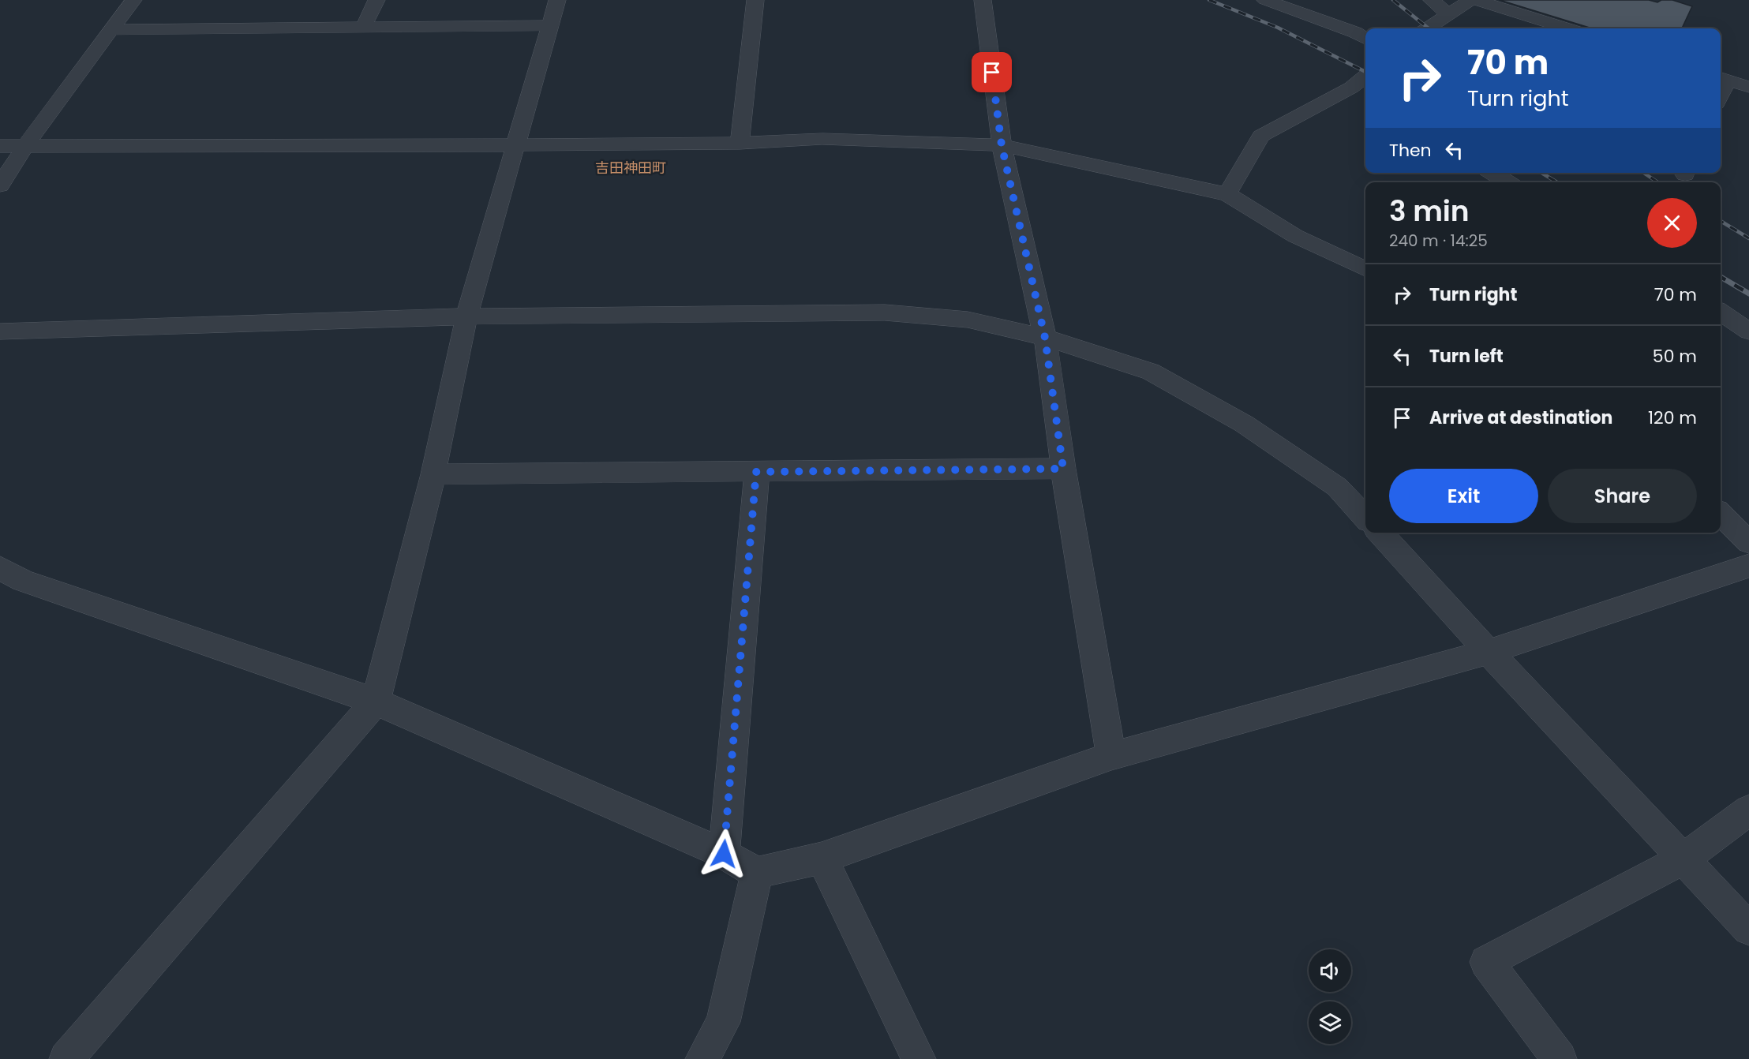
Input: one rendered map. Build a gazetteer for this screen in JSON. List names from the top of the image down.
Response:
{
  "districts": ["吉田神田町"],
  "page": {
    "turn": ["70 m", "Turn right"],
    "then": "Then",
    "heading": ["3 min", "240 m · 14:25"],
    "list": [
      {
        "name": "Turn right",
        "value": "70 m"
      },
      {
        "name": "Turn left",
        "value": "50 m"
      },
      {
        "name": "Arrive at destination",
        "value": "120 m"
      }
    ],
    "buttons": ["Exit", "Share"]
  }
}
